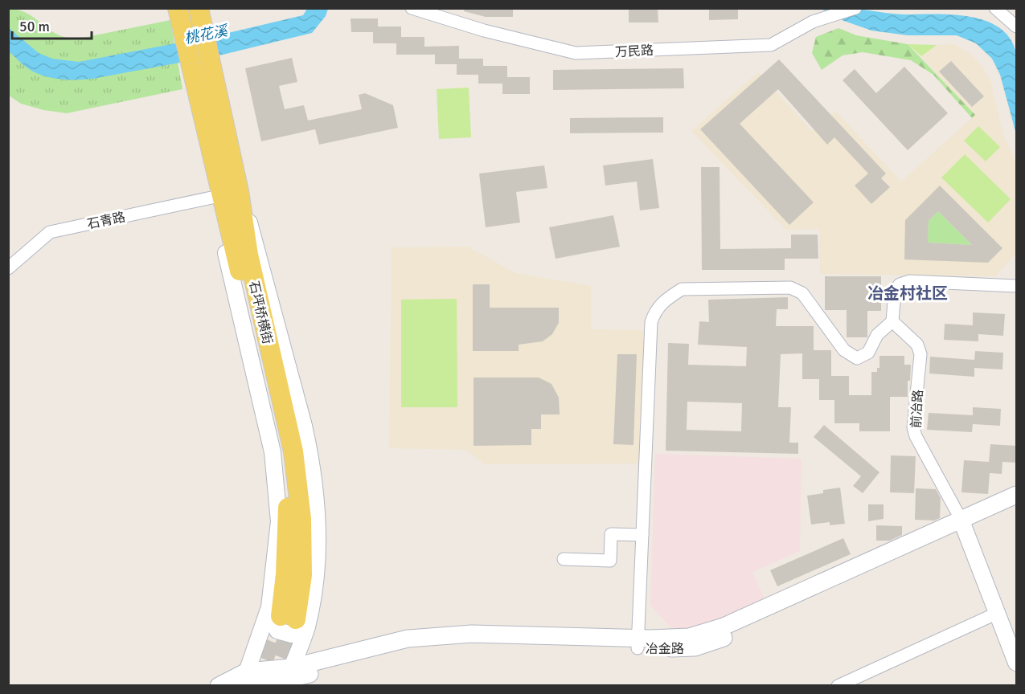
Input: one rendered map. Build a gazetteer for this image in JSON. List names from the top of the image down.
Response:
{
  "streets": {
    "main road": ["石坪桥横街", "冶金路"],
    "street": ["万民路", "石青路", "前冶路"]
  },
  "crossings": [
    ["前冶路", "冶金路"]
  ],
  "districts": ["冶金村社区"],
  "water": ["桃花溪"],
  "scale_bar": "50 m"
}
